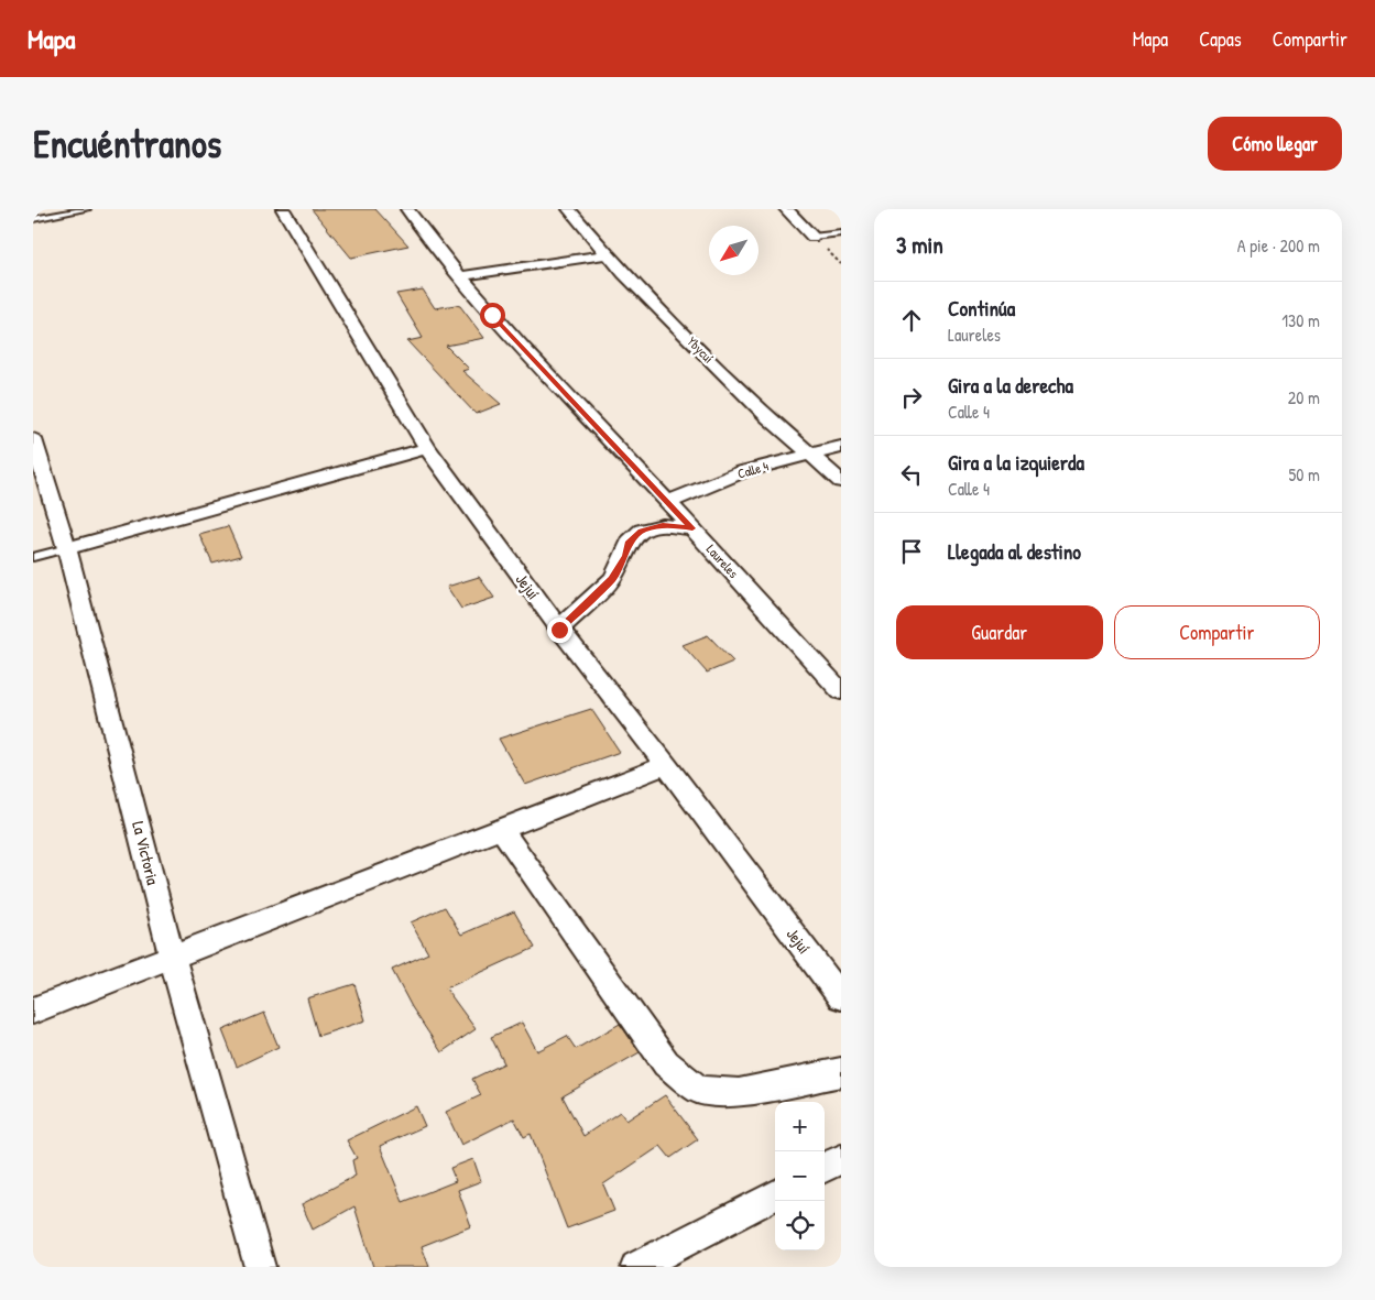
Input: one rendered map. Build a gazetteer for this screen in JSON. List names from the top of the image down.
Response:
{
  "streets": {
    "street": [
      "Ybycuí",
      "Calle 4",
      "Laureles",
      "Jejuí",
      "La Victoria"
    ]
  },
  "crossings": [
    ["Ybycuí", "Calle 4"],
    ["Calle 4", "Laureles"]
  ],
  "north": "bottom left",
  "page": {
    "header": "Mapa",
    "nav": ["Mapa", "Capas", "Compartir"],
    "buttons": [
      "Cómo llegar",
      ["Guardar", "Compartir"]
    ],
    "title": "Encuéntranos",
    "heading": ["3 min", "A pie · 200 m"],
    "list": [
      ["Continúa", "Laureles", "130 m"],
      ["Gira a la derecha", "Calle 4", "20 m"],
      ["Gira a la izquierda", "Calle 4", "50 m"],
      "Llegada al destino"
    ],
    "map_buttons": ["+", "−"]
  }
}
